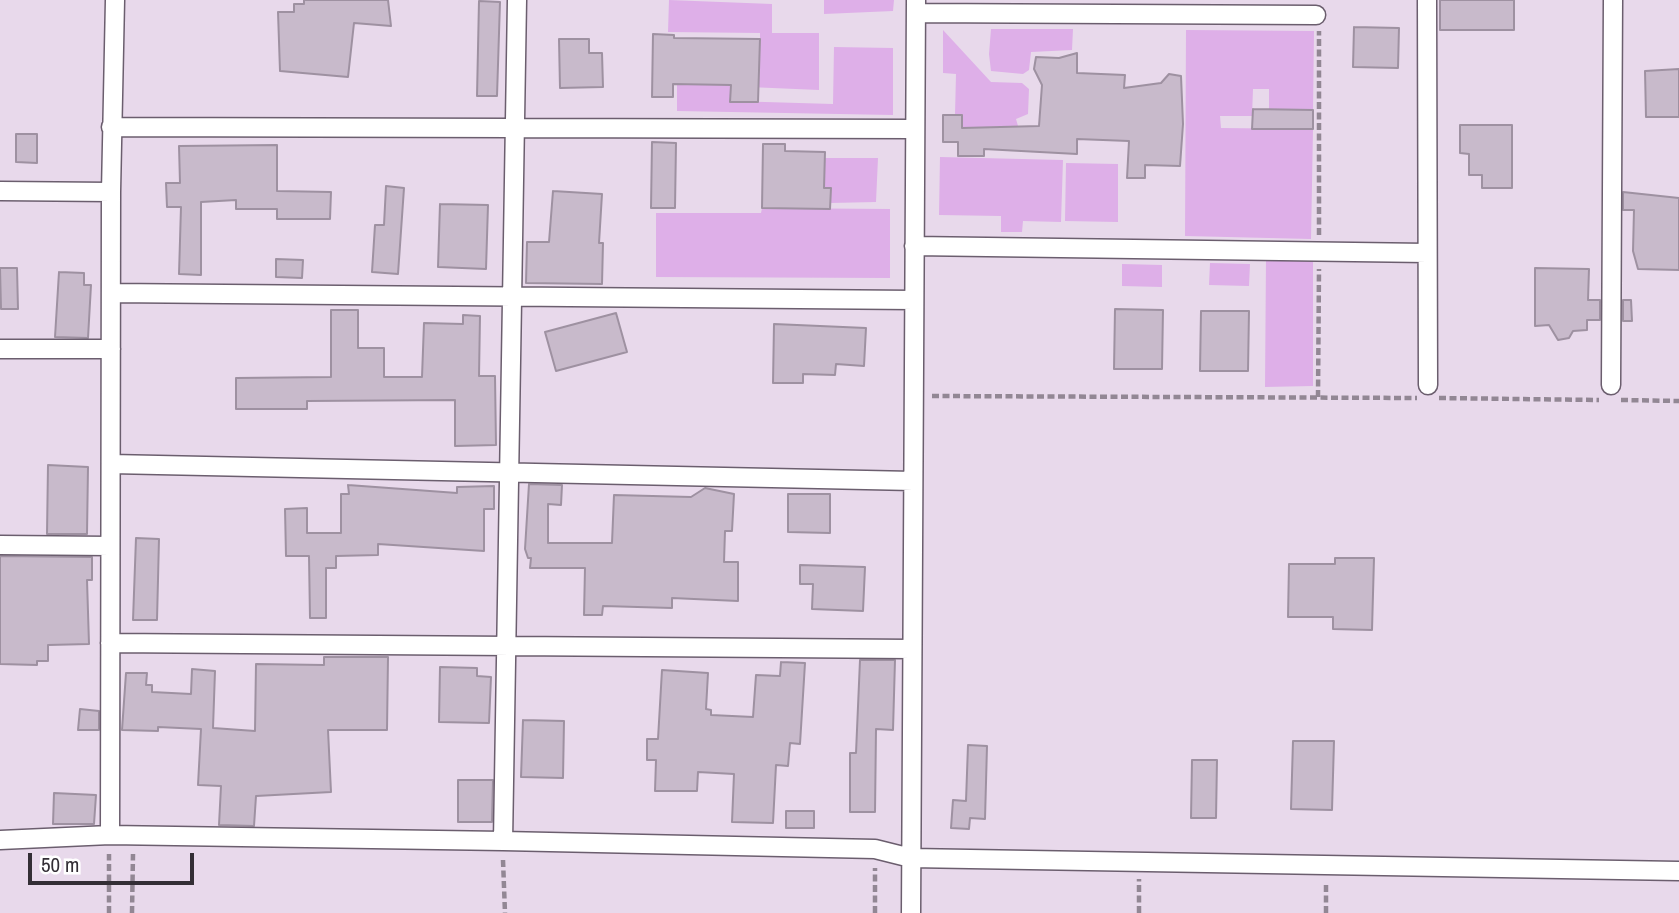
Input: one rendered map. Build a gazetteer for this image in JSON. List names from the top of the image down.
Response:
{
  "scale_bar": "50 m"
}
